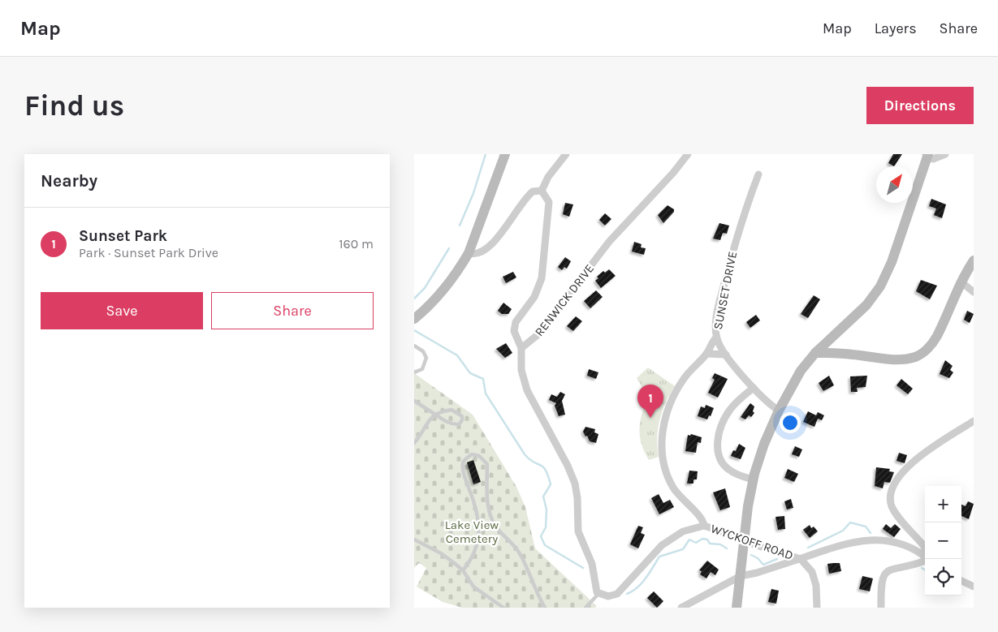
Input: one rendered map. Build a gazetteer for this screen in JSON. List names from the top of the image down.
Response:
{
  "streets": {
    "street": ["SUNSET DRIVE", "RENWICK DRIVE", "WYCKOFF ROAD"]
  },
  "parks": ["Lake View Cemetery"],
  "north": "top right",
  "page": {
    "header": "Map",
    "nav": ["Map", "Layers", "Share"],
    "buttons": [
      "Directions",
      ["Save", "Share"]
    ],
    "title": "Find us",
    "heading": "Nearby",
    "list": [
      {
        "mark": "1",
        "name": "Sunset Park",
        "note": "Park · Sunset Park Drive",
        "value": "160 m"
      }
    ],
    "pins": "1",
    "map_buttons": ["+", "−"]
  }
}
